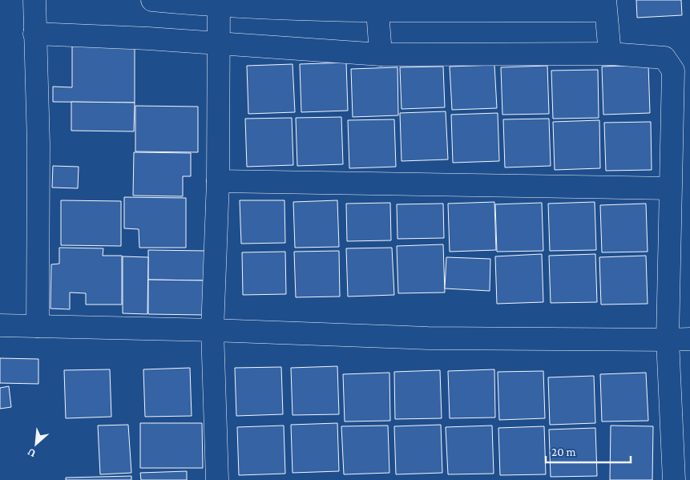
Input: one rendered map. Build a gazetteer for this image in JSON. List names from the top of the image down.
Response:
{
  "scale_bar": "20 m",
  "north": "bottom left"
}
